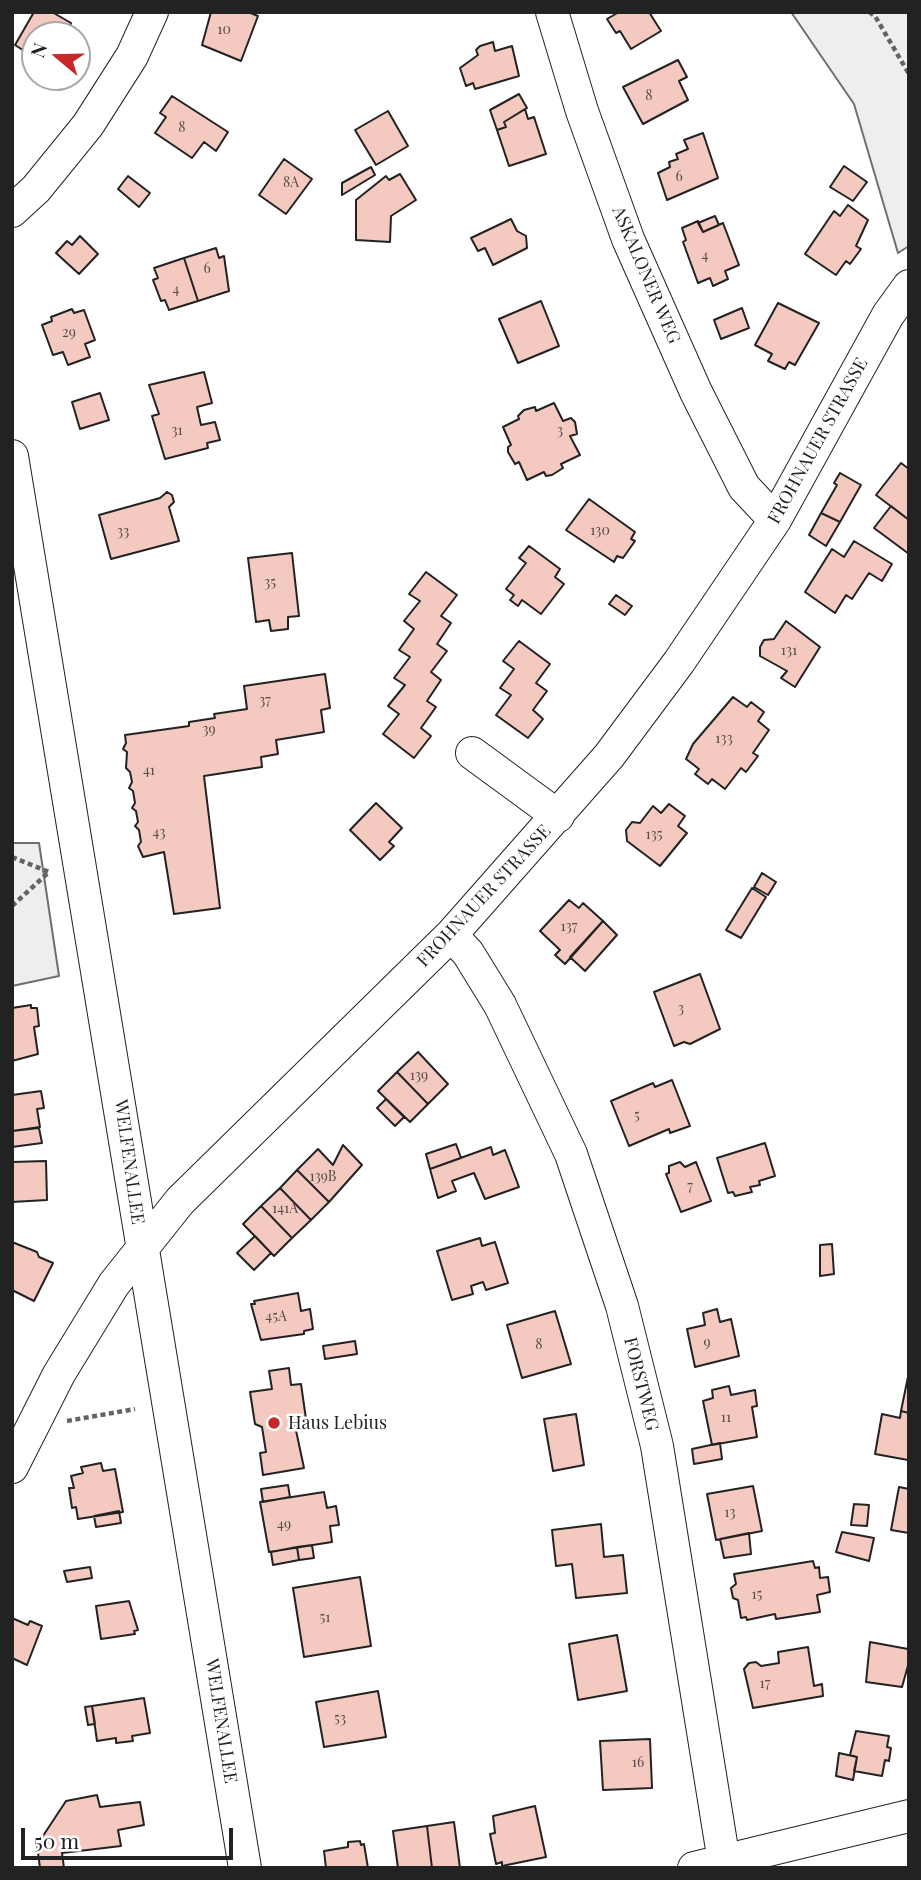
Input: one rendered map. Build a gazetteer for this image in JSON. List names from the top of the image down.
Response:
{
  "streets": {
    "street": [
      "ASKALONER WEG",
      "FROHNAUER STRASSE",
      "WELFENALLEE",
      "FORSTWEG"
    ]
  },
  "crossings": [
    ["ASKALONER WEG", "FROHNAUER STRASSE"],
    ["FROHNAUER STRASSE", "WELFENALLEE"],
    ["FROHNAUER STRASSE", "FORSTWEG"]
  ],
  "places": ["Haus Lebius"],
  "house_numbers": [
    "10",
    "8",
    "8",
    "6",
    "8A",
    "4",
    "6",
    "4",
    "29",
    "31",
    "3",
    "130",
    "33",
    "35",
    "131",
    "37",
    "39",
    "133",
    "41",
    "43",
    "135",
    "137",
    "3",
    "139",
    "5",
    "139B",
    "7",
    "141A",
    "45A",
    "9",
    "8",
    "11",
    "13",
    "49",
    "15",
    "51",
    "17",
    "53",
    "16"
  ],
  "scale_bar": "50 m",
  "north": "left"
}
